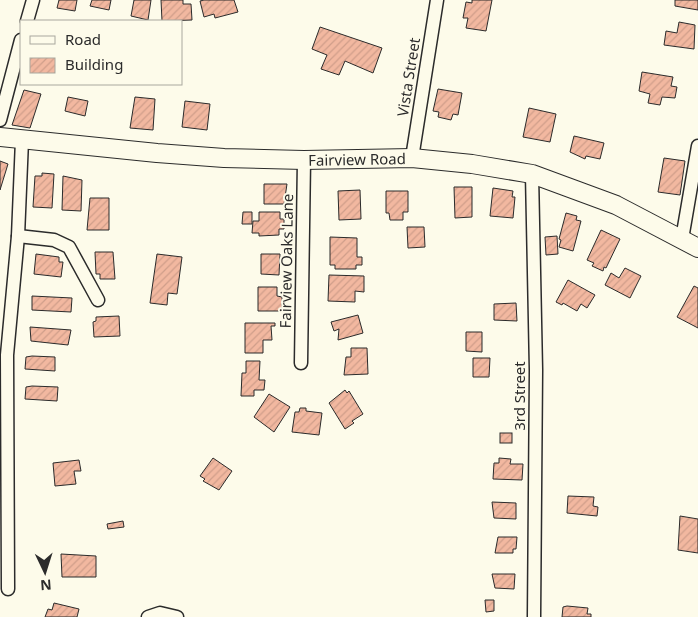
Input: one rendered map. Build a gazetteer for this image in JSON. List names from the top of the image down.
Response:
{
  "streets": {
    "main road": ["Fairview Road"],
    "street": ["Vista Street", "Fairview Oaks Lane", "3rd Street"]
  },
  "crossings": [
    ["Vista Street", "Fairview Road"],
    ["Fairview Road", "Fairview Oaks Lane"],
    ["Fairview Road", "3rd Street"]
  ],
  "legend": ["Road", "Building"],
  "north": "bottom"
}
